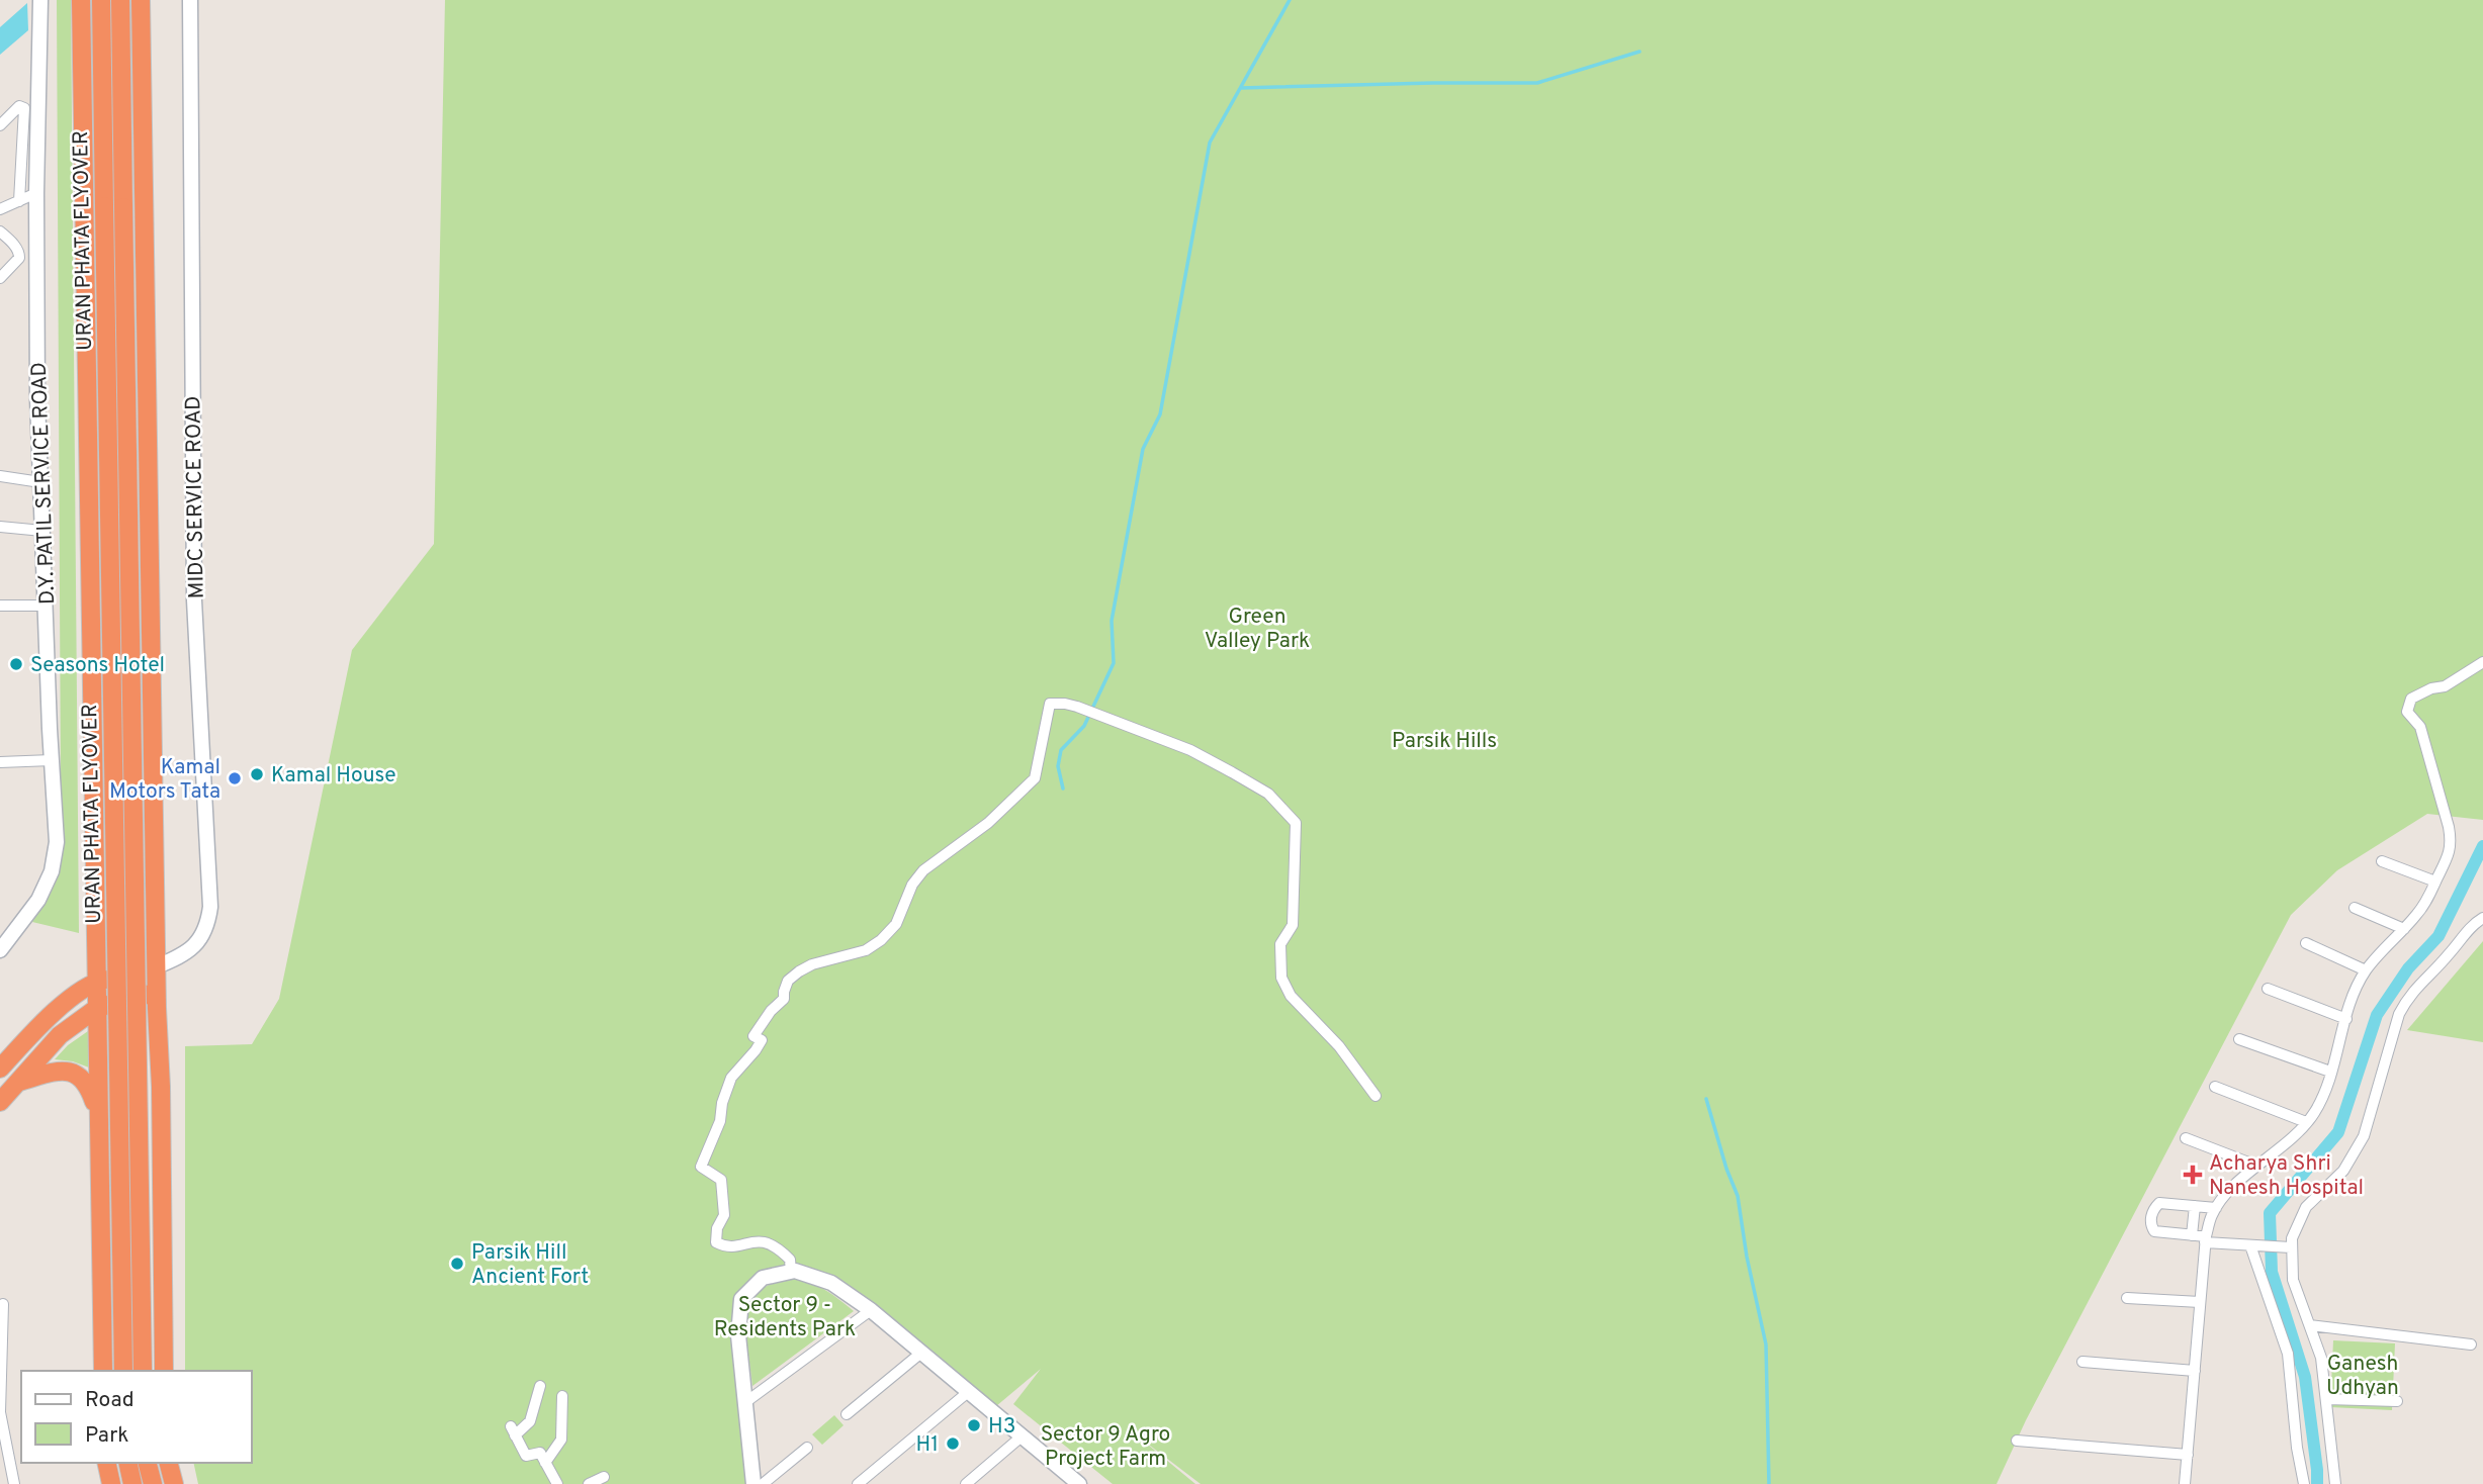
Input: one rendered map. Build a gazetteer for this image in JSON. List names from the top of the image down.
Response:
{
  "streets": {
    "highway": ["URAN PHATA FLYOVER"],
    "street": ["D.Y. PATIL SERVICE ROAD", "MIDC SERVICE ROAD"]
  },
  "parks": [
    "Green Valley Park",
    "Parsik Hills",
    "Sector 9 - Residents Park",
    "Ganesh Udhyan",
    "Sector 9 Agro Project Farm"
  ],
  "places": {
    "other": [
      "Seasons Hotel",
      "Kamal House",
      "Kamal Motors Tata",
      "Parsik Hill Ancient Fort",
      "H3",
      "H1"
    ],
    "health": ["Acharya Shri Nanesh Hospital"]
  },
  "legend": ["Road", "Park"]
}
